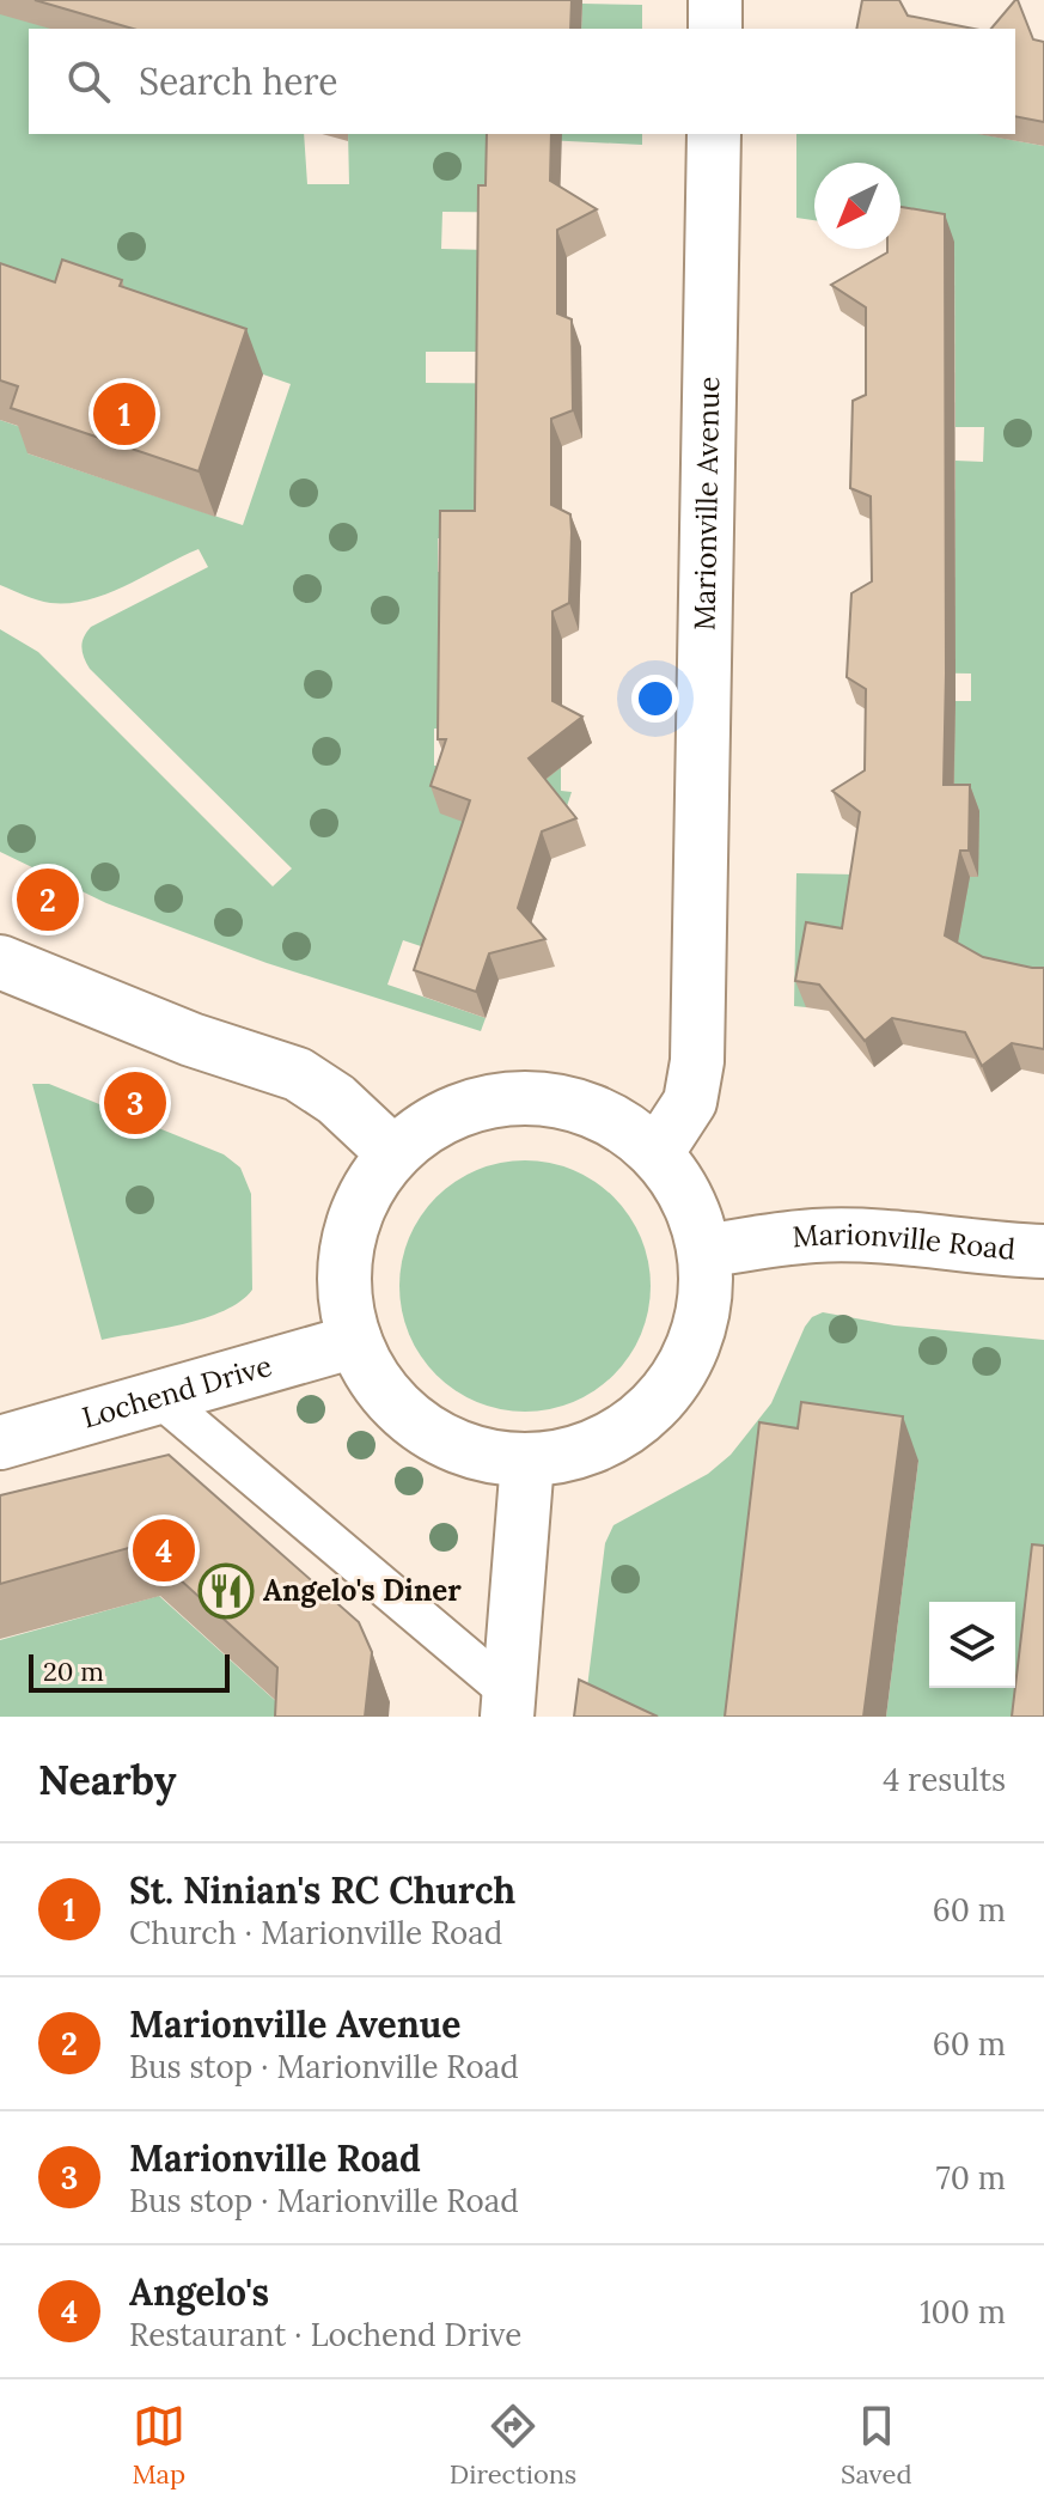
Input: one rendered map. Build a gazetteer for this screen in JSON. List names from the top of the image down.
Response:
{
  "streets": {
    "street": ["Marionville Avenue", "Marionville Road", "Lochend Drive"]
  },
  "places": {
    "restaurant": ["Angelo's Diner"]
  },
  "scale_bar": "20 m",
  "north": "bottom left",
  "page": {
    "search": "Search here",
    "pins": [
      "1",
      "2",
      "3",
      "4"
    ],
    "scale": "20 m",
    "heading": ["Nearby", "4 results"],
    "list": [
      {
        "mark": "1",
        "name": "St. Ninian's RC Church",
        "note": "Church · Marionville Road",
        "value": "60 m"
      },
      {
        "mark": "2",
        "name": "Marionville Avenue",
        "note": "Bus stop · Marionville Road",
        "value": "60 m"
      },
      {
        "mark": "3",
        "name": "Marionville Road",
        "note": "Bus stop · Marionville Road",
        "value": "70 m"
      },
      {
        "mark": "4",
        "name": "Angelo's",
        "note": "Restaurant · Lochend Drive",
        "value": "100 m"
      }
    ],
    "nav": ["Map", "Directions", "Saved"]
  }
}
